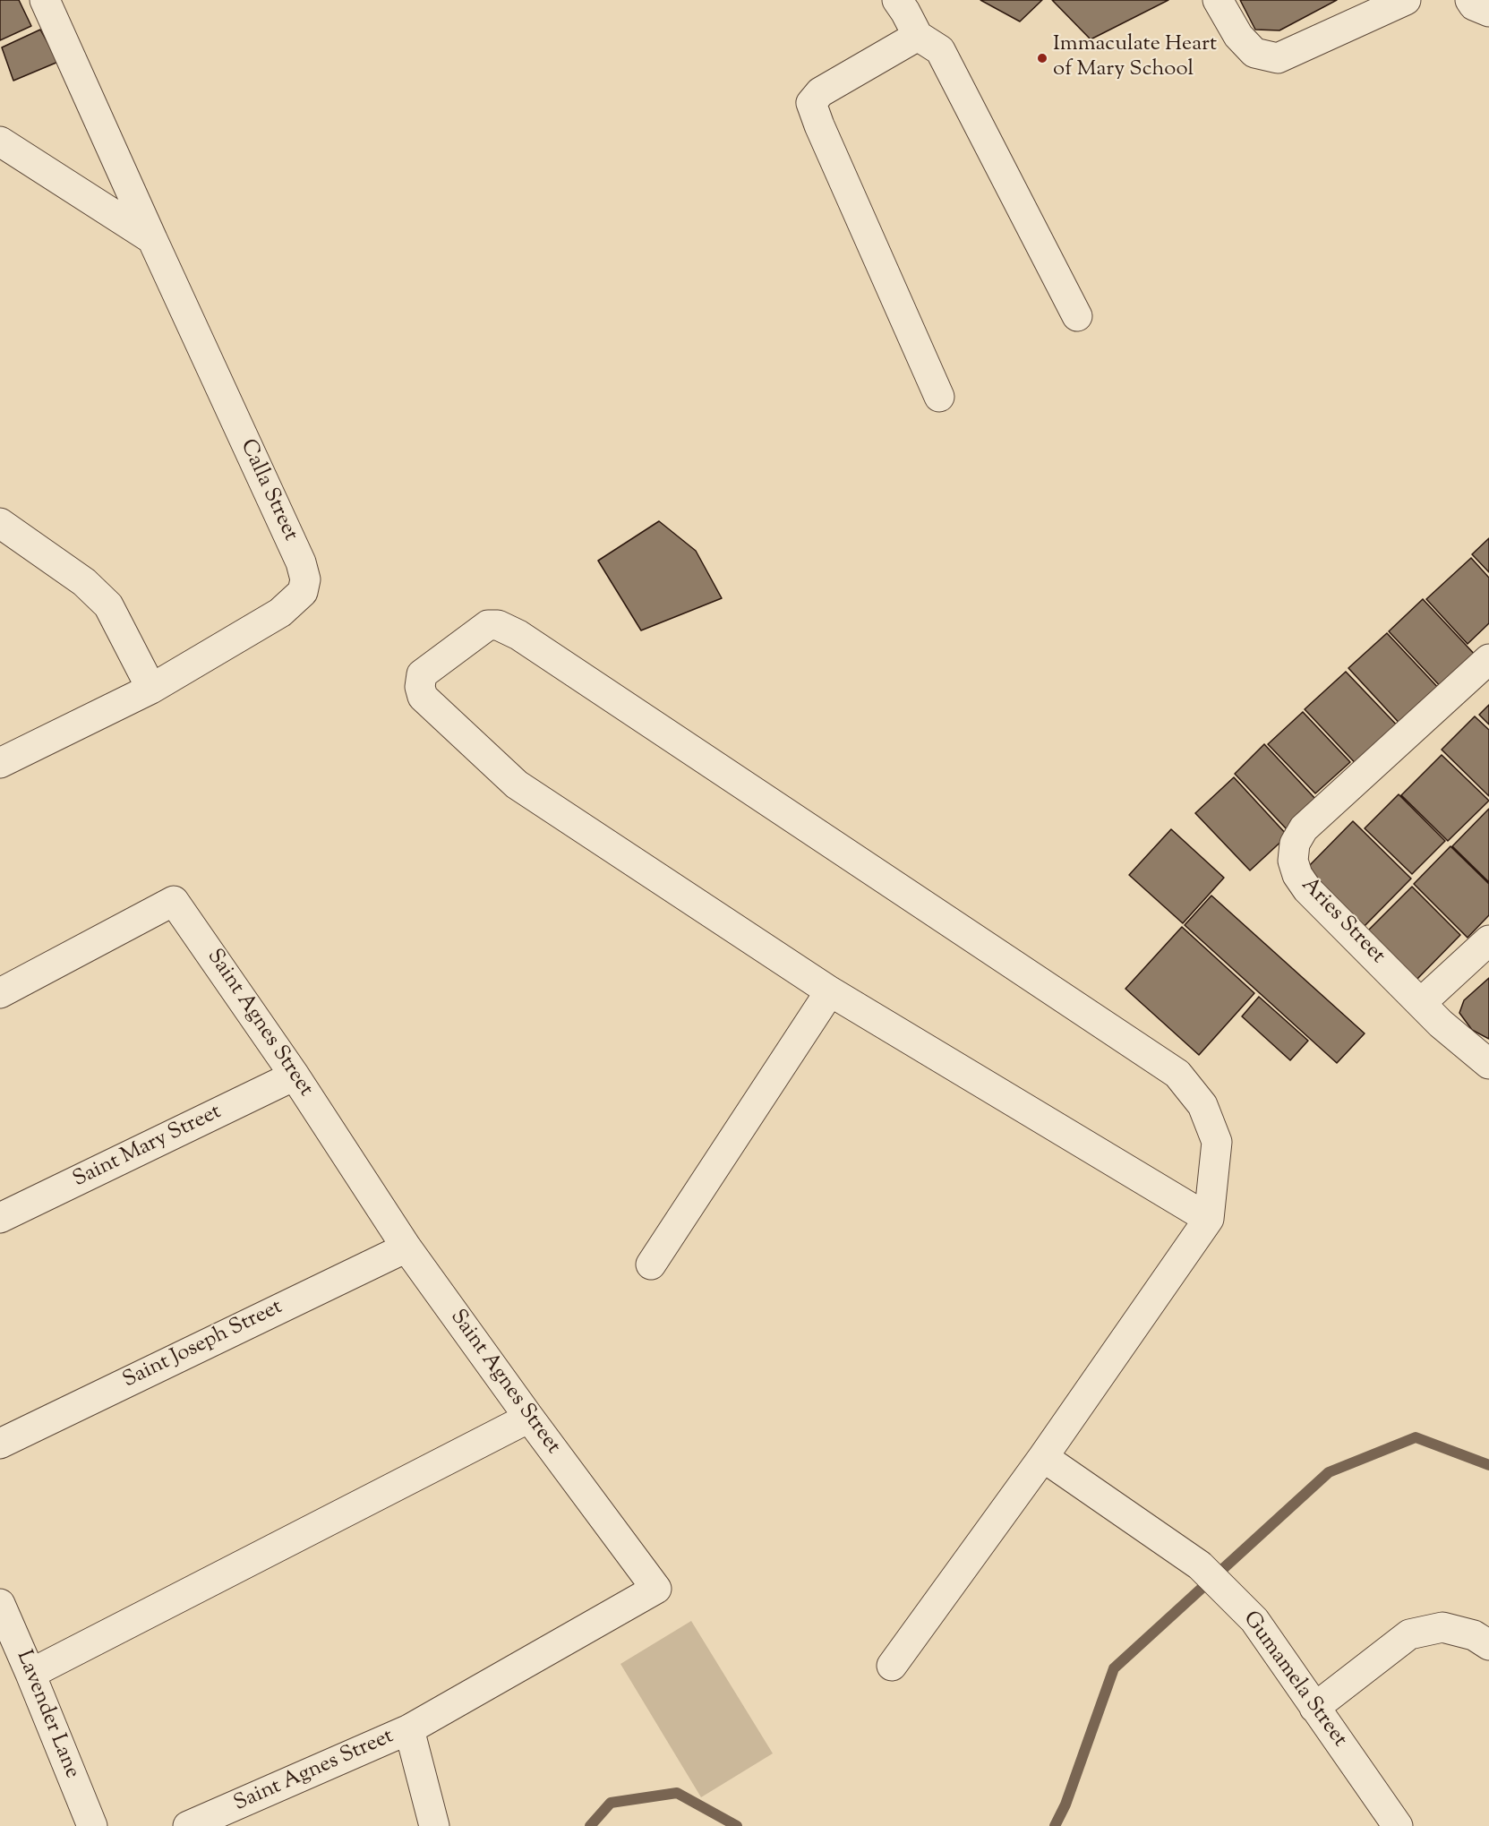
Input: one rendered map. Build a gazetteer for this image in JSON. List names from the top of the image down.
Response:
{
  "streets": {
    "street": [
      "Calla Street",
      "Aries Street",
      "Saint Agnes Street",
      "Saint Mary Street",
      "Saint Joseph Street",
      "Gumamela Street",
      "Lavender Lane"
    ]
  },
  "crossings": [
    ["Saint Agnes Street", "Saint Mary Street"],
    ["Saint Agnes Street", "Saint Joseph Street"]
  ],
  "places": ["Immaculate Heart of Mary School"]
}
